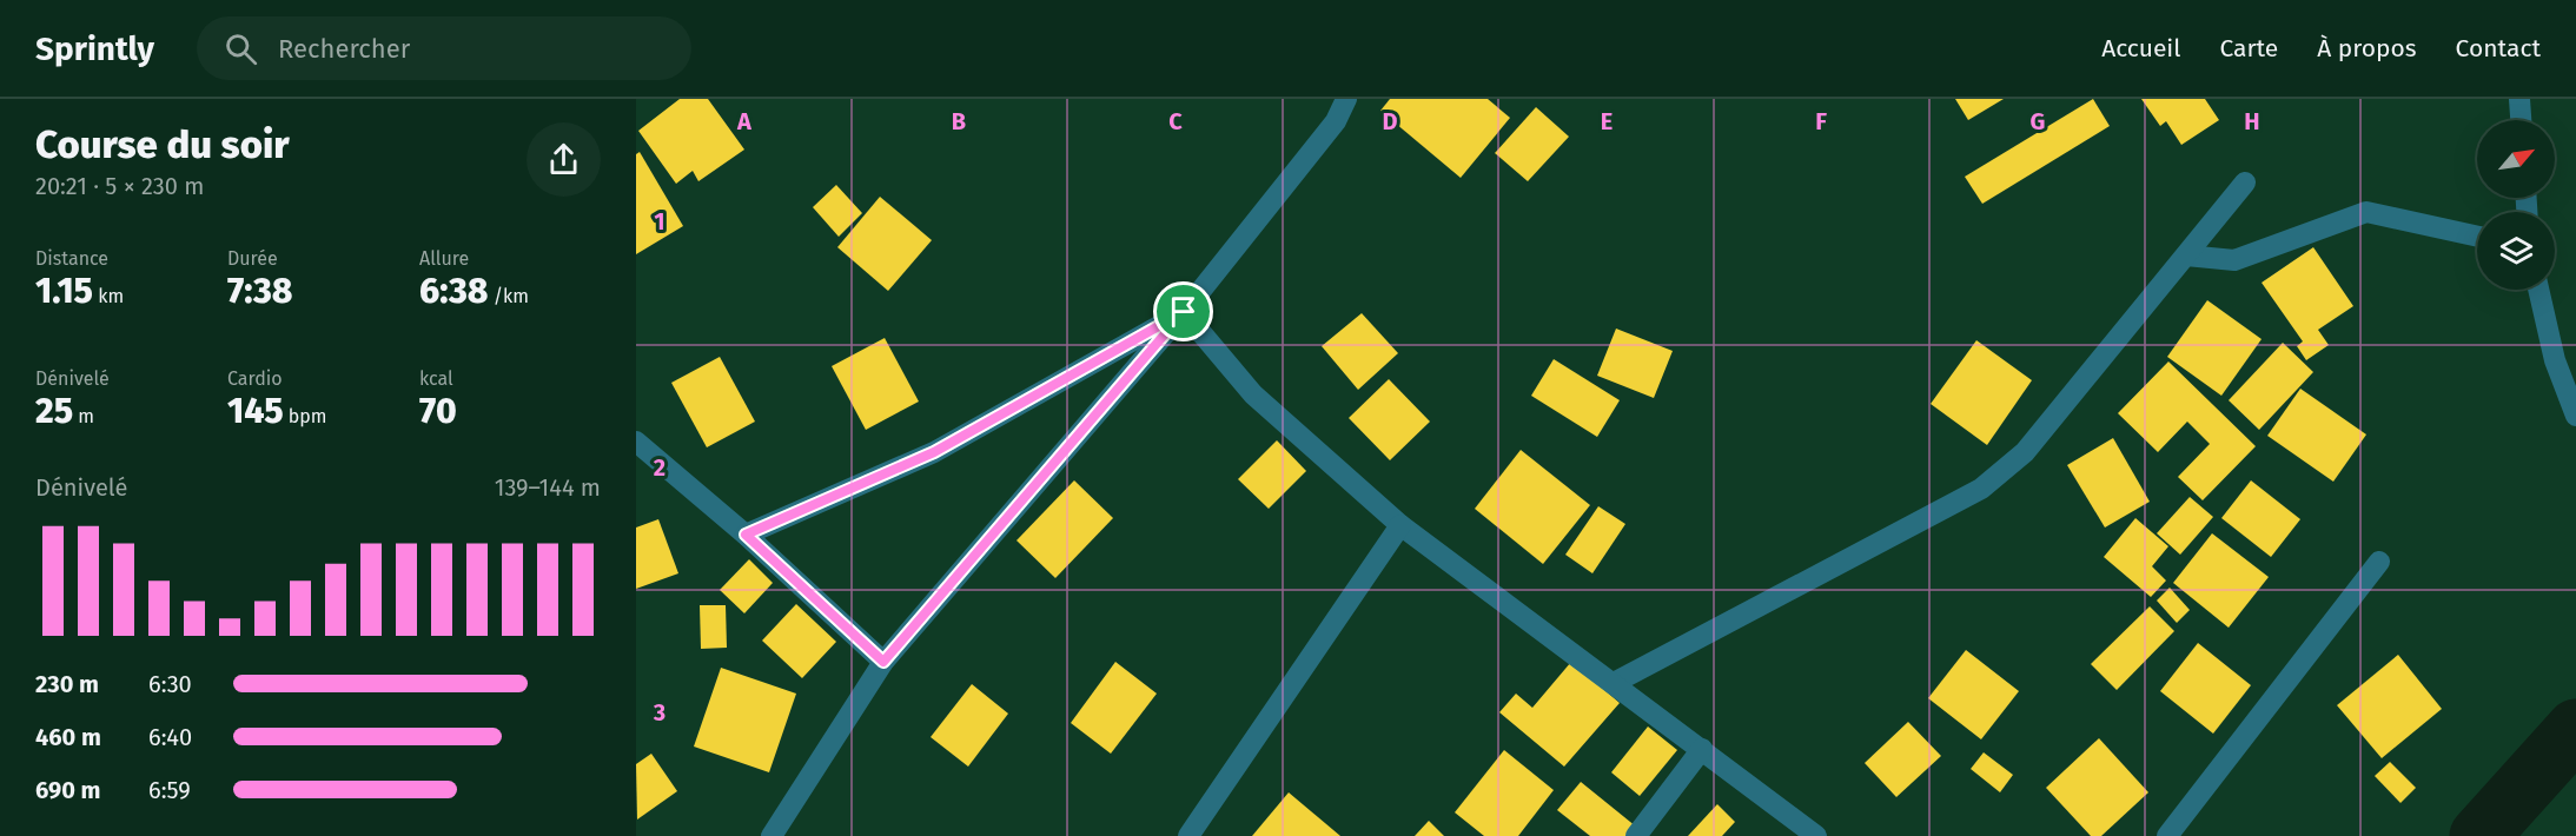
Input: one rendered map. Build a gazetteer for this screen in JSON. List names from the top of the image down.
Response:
{
  "north": "top right",
  "page": {
    "header": "Sprintly",
    "search": "Rechercher",
    "nav": [
      "Accueil",
      "Carte",
      "À propos",
      "Contact"
    ],
    "heading": ["Course du soir", "20:21 · 5 × 230 m"],
    "stats": [
      ["Distance", "1.15 km"],
      ["Durée", "7:38"],
      ["Allure", "6:38 /km"],
      ["Dénivelé", "25 m"],
      ["Cardio", "145 bpm"],
      ["kcal", "70"]
    ],
    "chart": ["Dénivelé", "139–144 m"],
    "list": [
      {
        "name": "230 m",
        "note": "6:30"
      },
      {
        "name": "460 m",
        "note": "6:40"
      },
      {
        "name": "690 m",
        "note": "6:59"
      }
    ]
  },
  "grid": {
    "columns": [
      "A",
      "B",
      "C",
      "D",
      "E",
      "F",
      "G",
      "H"
    ],
    "rows": ["1", "2", "3"]
  }
}
